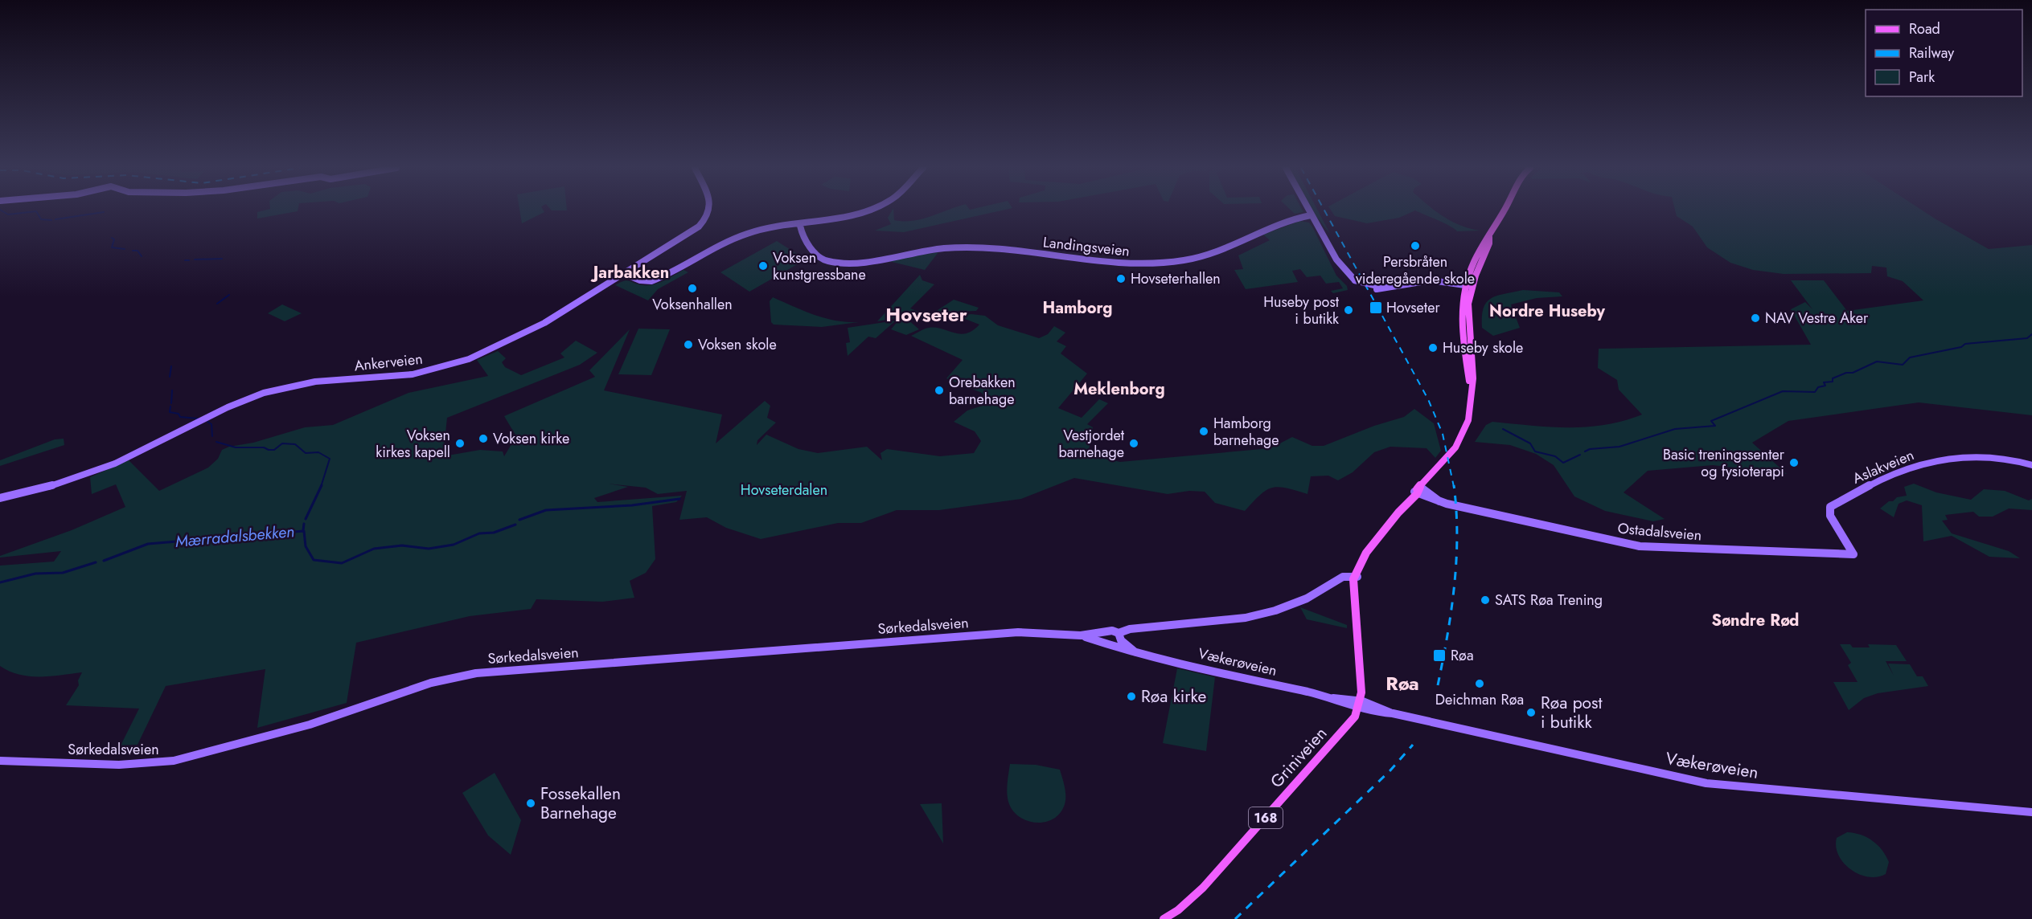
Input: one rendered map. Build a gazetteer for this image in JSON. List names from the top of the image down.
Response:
{
  "streets": {
    "main road": ["Griniveien", "168"],
    "street": [
      "Landingsveien",
      "Ankerveien",
      "Aslakveien",
      "Ostadalsveien",
      "Sørkedalsveien",
      "Vækerøveien"
    ]
  },
  "crossings": [
    ["Aslakveien", "Ostadalsveien"],
    ["Sørkedalsveien", "Vækerøveien"],
    ["Vækerøveien", "Griniveien"]
  ],
  "districts": [
    "Jarbakken",
    "Hamborg",
    "Nordre Huseby",
    "Hovseter",
    "Meklenborg",
    "Søndre Rød",
    "Røa"
  ],
  "water": ["Mærradalsbekken"],
  "parks": ["Hovseterdalen"],
  "places": {
    "other": [
      "Persbråten videregående skole",
      "Voksen kunstgressbane",
      "Hovseterhallen",
      "Voksenhallen",
      "Huseby post i butikk",
      "NAV Vestre Aker",
      "Voksen skole",
      "Huseby skole",
      "Orebakken barnehage",
      "Hamborg barnehage",
      "Voksen kirke",
      "Voksen kirkes kapell",
      "Vestjordet barnehage",
      "Basic treningssenter og fysioterapi",
      "SATS Røa Trening",
      "Deichman Røa",
      "Røa kirke",
      "Røa post i butikk",
      "Fossekallen Barnehage"
    ],
    "transit": ["Hovseter", "Røa"]
  },
  "legend": ["Road", "Railway", "Park"]
}
